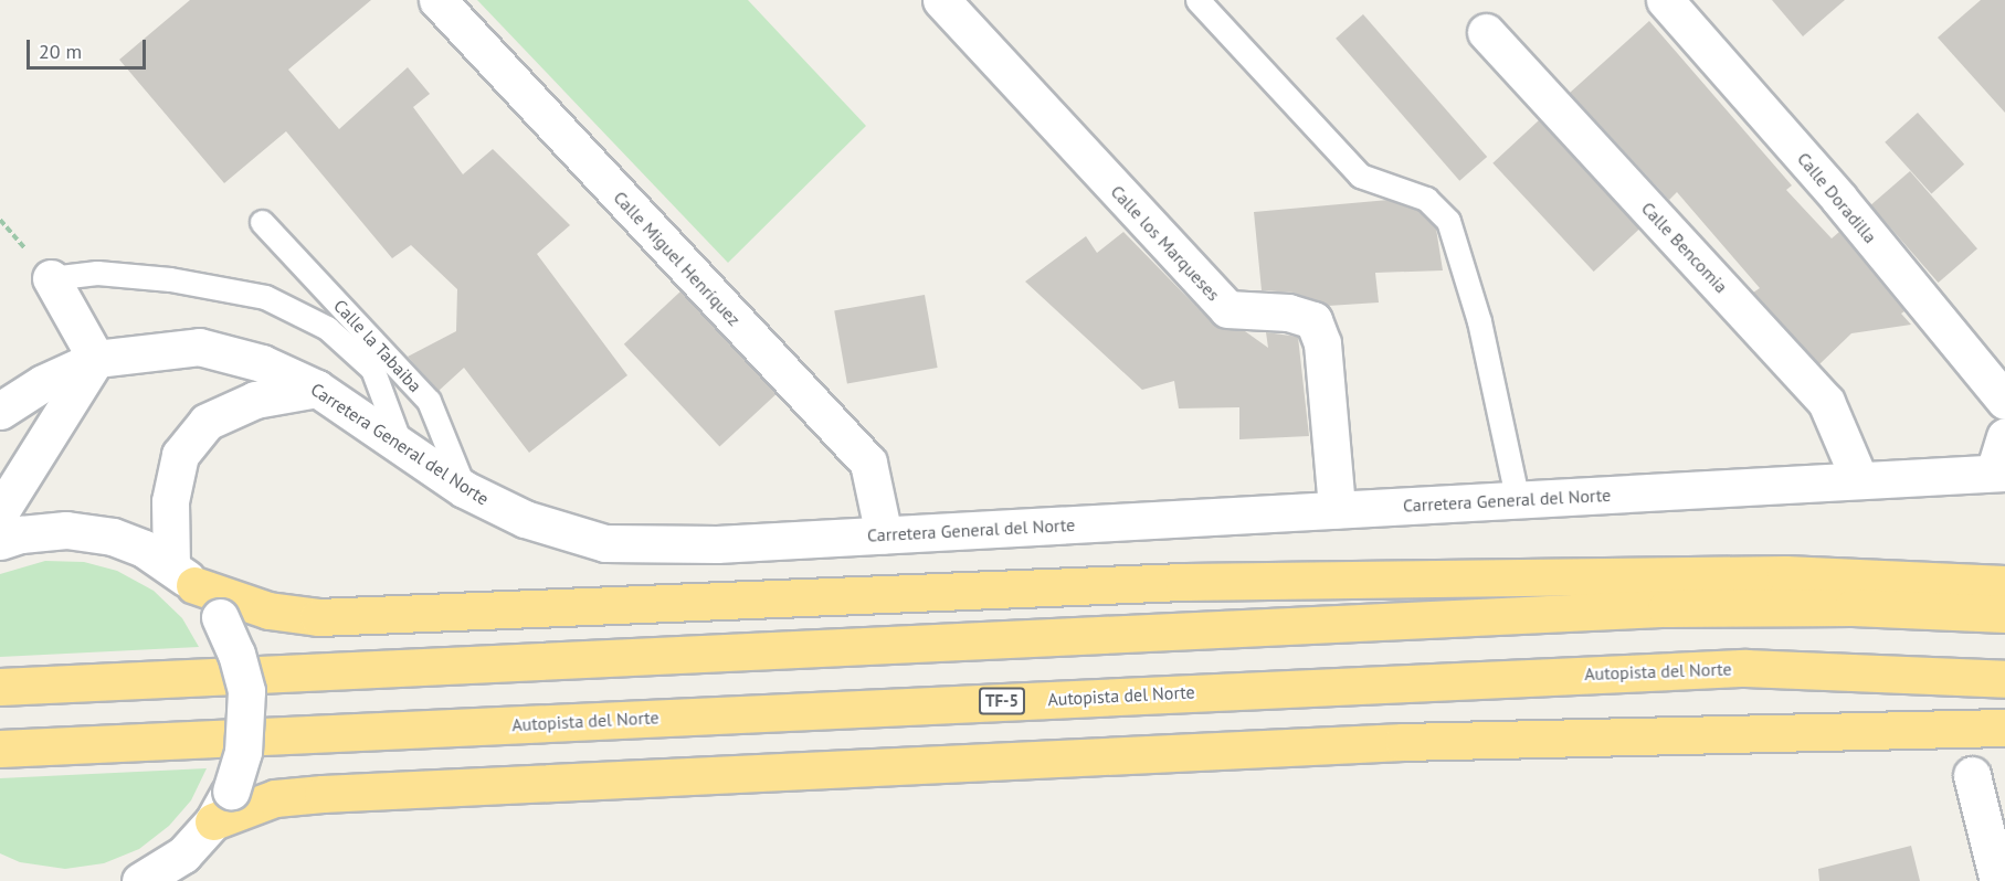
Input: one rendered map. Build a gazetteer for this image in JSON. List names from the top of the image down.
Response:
{
  "streets": {
    "highway": ["Autopista del Norte", "TF-5"],
    "main road": [
      "Calle Doradilla",
      "Calle los Marqueses",
      "Calle Bencomia",
      "Calle Miguel Henríquez",
      "Carretera General del Norte"
    ],
    "lane": ["Calle la Tabaiba"]
  },
  "crossings": [
    ["Calle los Marqueses", "Carretera General del Norte"],
    ["Calle Bencomia", "Carretera General del Norte"],
    ["Calle Miguel Henríquez", "Carretera General del Norte"],
    ["Calle la Tabaiba", "Carretera General del Norte"]
  ],
  "scale_bar": "20 m"
}
